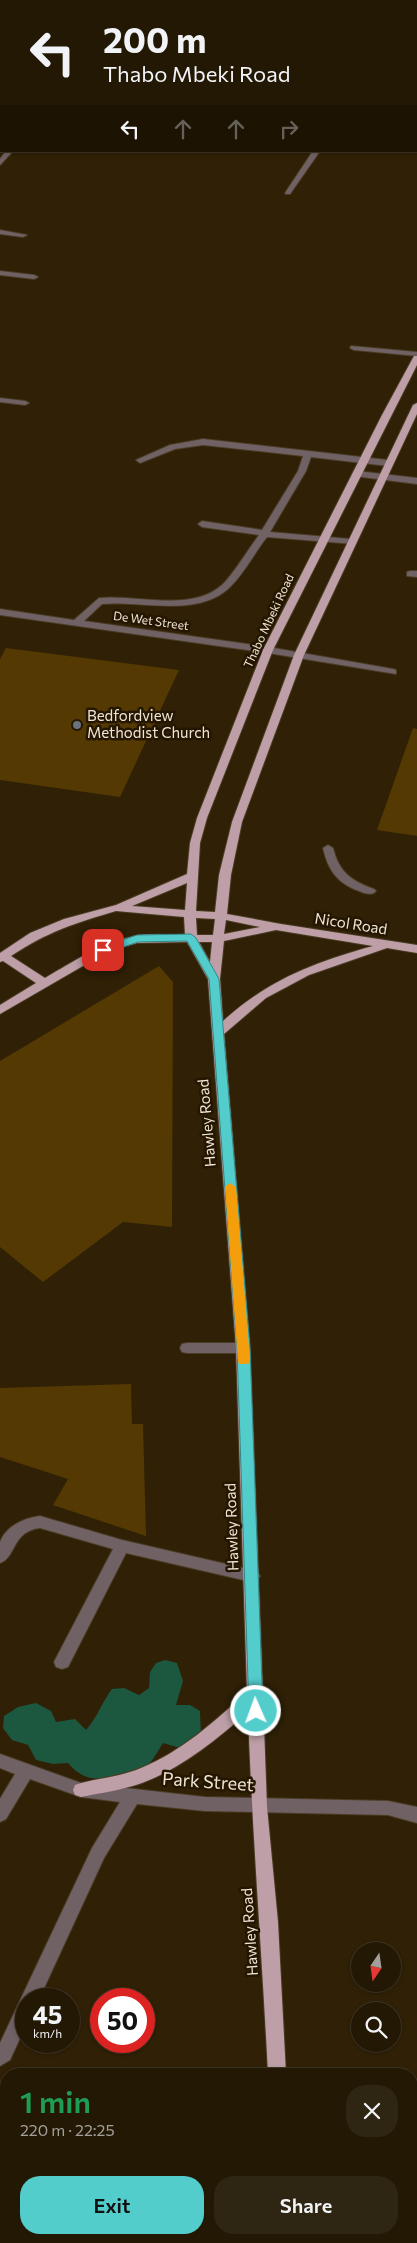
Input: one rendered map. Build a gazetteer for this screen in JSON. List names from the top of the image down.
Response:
{
  "streets": {
    "main road": ["Thabo Mbeki Road", "Nicol Road", "Hawley Road"],
    "street": ["De Wet Street", "Park Street"]
  },
  "crossings": [
    ["De Wet Street", "Thabo Mbeki Road"],
    ["De Wet Street", "Hawley Road"],
    ["Thabo Mbeki Road", "Nicol Road"],
    ["Thabo Mbeki Road", "Hawley Road"],
    ["Nicol Road", "Hawley Road"],
    ["Hawley Road", "Park Street"]
  ],
  "places": ["Bedfordview Methodist Church"],
  "north": "bottom",
  "page": {
    "turn": ["200 m", "Thabo Mbeki Road"],
    "speed": "45 km/h",
    "limit": "50",
    "heading": ["1 min", "220 m · 22:25"],
    "buttons": ["Exit", "Share"]
  }
}
